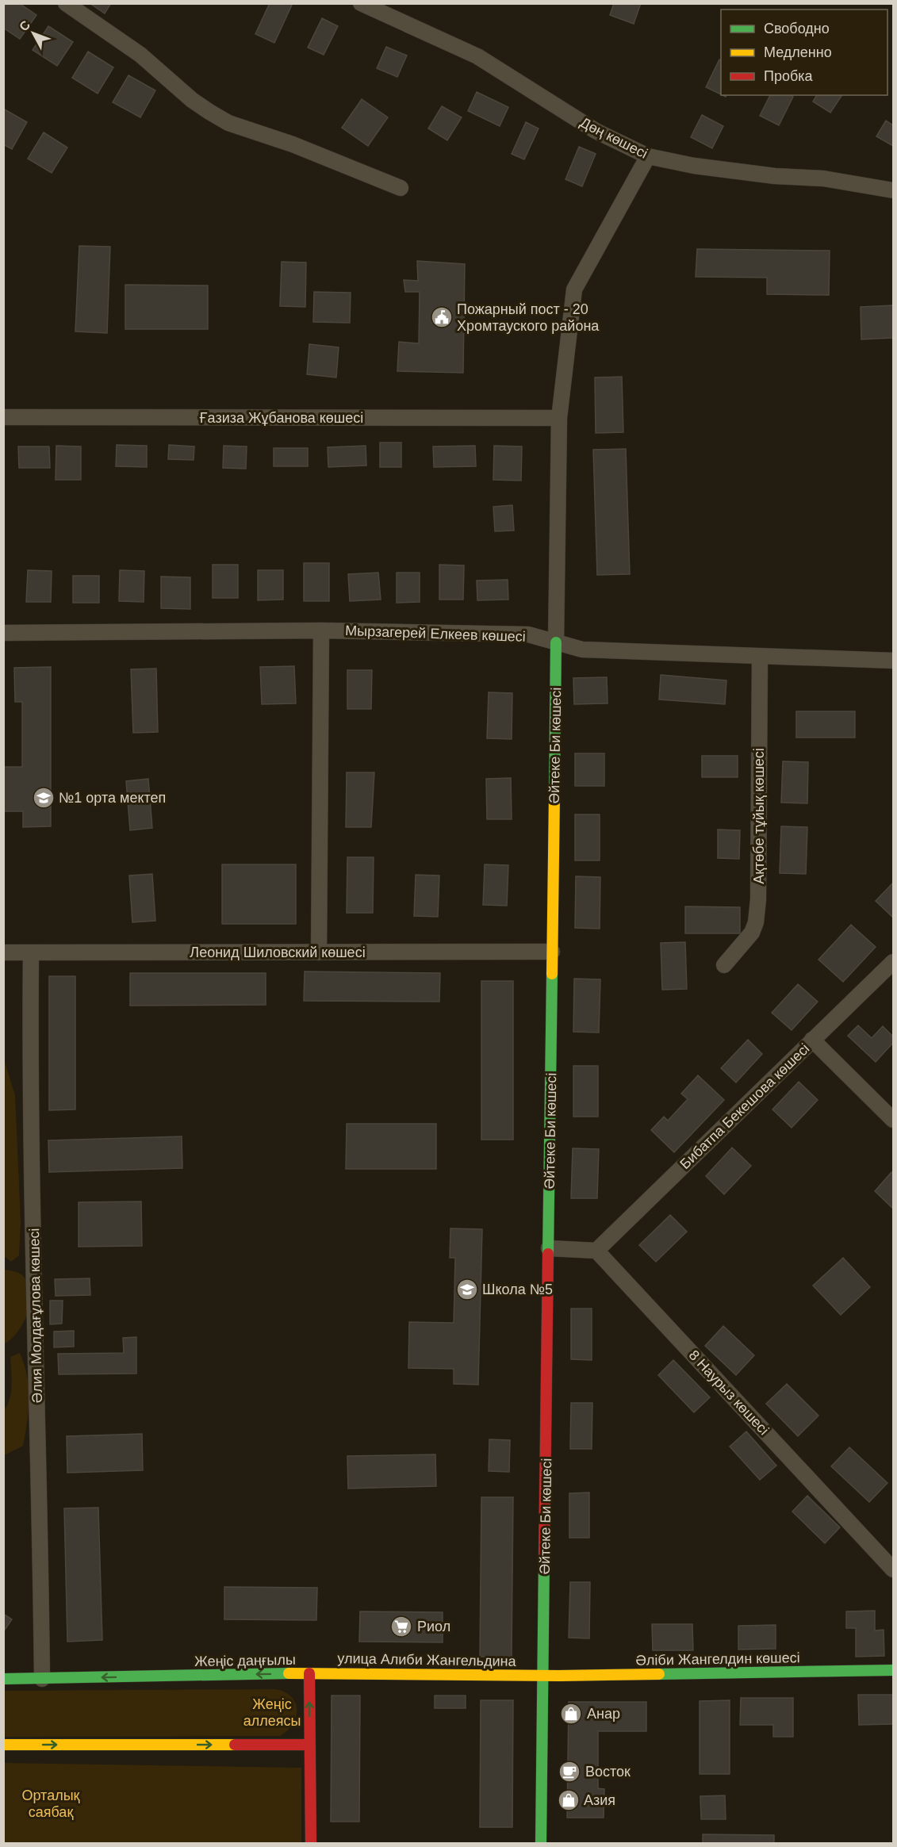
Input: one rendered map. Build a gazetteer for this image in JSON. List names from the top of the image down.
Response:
{
  "streets": {
    "street": [
      "Дөң көшесі",
      "Ғазиза Жұбанова көшесі",
      "Мырзагерей Елкеев көшесі",
      "Әйтеке Би көшесі",
      "Ақтөбе тұйық көшесі",
      "Леонид Шиловский көшесі",
      "Бибатпа Бекешова көшесі",
      "Әлия Молдағұлова көшесі",
      "8 Наурыз көшесі",
      "Әліби Жангелдин көшесі",
      "улица Алиби Жангельдина",
      "Жеңіс даңғылы"
    ]
  },
  "crossings": [
    ["Дөң көшесі", "Әйтеке Би көшесі"],
    ["Ғазиза Жұбанова көшесі", "Әйтеке Би көшесі"],
    ["Мырзагерей Елкеев көшесі", "Әйтеке Би көшесі"],
    ["Мырзагерей Елкеев көшесі", "Ақтөбе тұйық көшесі"],
    ["Әйтеке Би көшесі", "Леонид Шиловский көшесі"],
    ["Әйтеке Би көшесі", "Әліби Жангелдин көшесі"],
    ["Әйтеке Би көшесі", "улица Алиби Жангельдина"],
    ["Леонид Шиловский көшесі", "Әлия Молдағұлова көшесі"],
    ["Бибатпа Бекешова көшесі", "8 Наурыз көшесі"],
    ["Әлия Молдағұлова көшесі", "Жеңіс даңғылы"],
    ["Әліби Жангелдин көшесі", "улица Алиби Жангельдина"],
    ["улица Алиби Жангельдина", "Жеңіс даңғылы"]
  ],
  "parks": ["Жеңіс аллеясы", "Орталық саябақ"],
  "places": {
    "public building": ["Пожарный пост - 20 Хромтауского района"],
    "school or university": ["№1 орта мектеп", "Школа №5"],
    "supermarket": ["Риол"],
    "shop": ["Анар", "Азия"],
    "cafe": ["Восток"]
  },
  "legend": ["Свободно", "Медленно", "Пробка"],
  "north": "top left"
}
